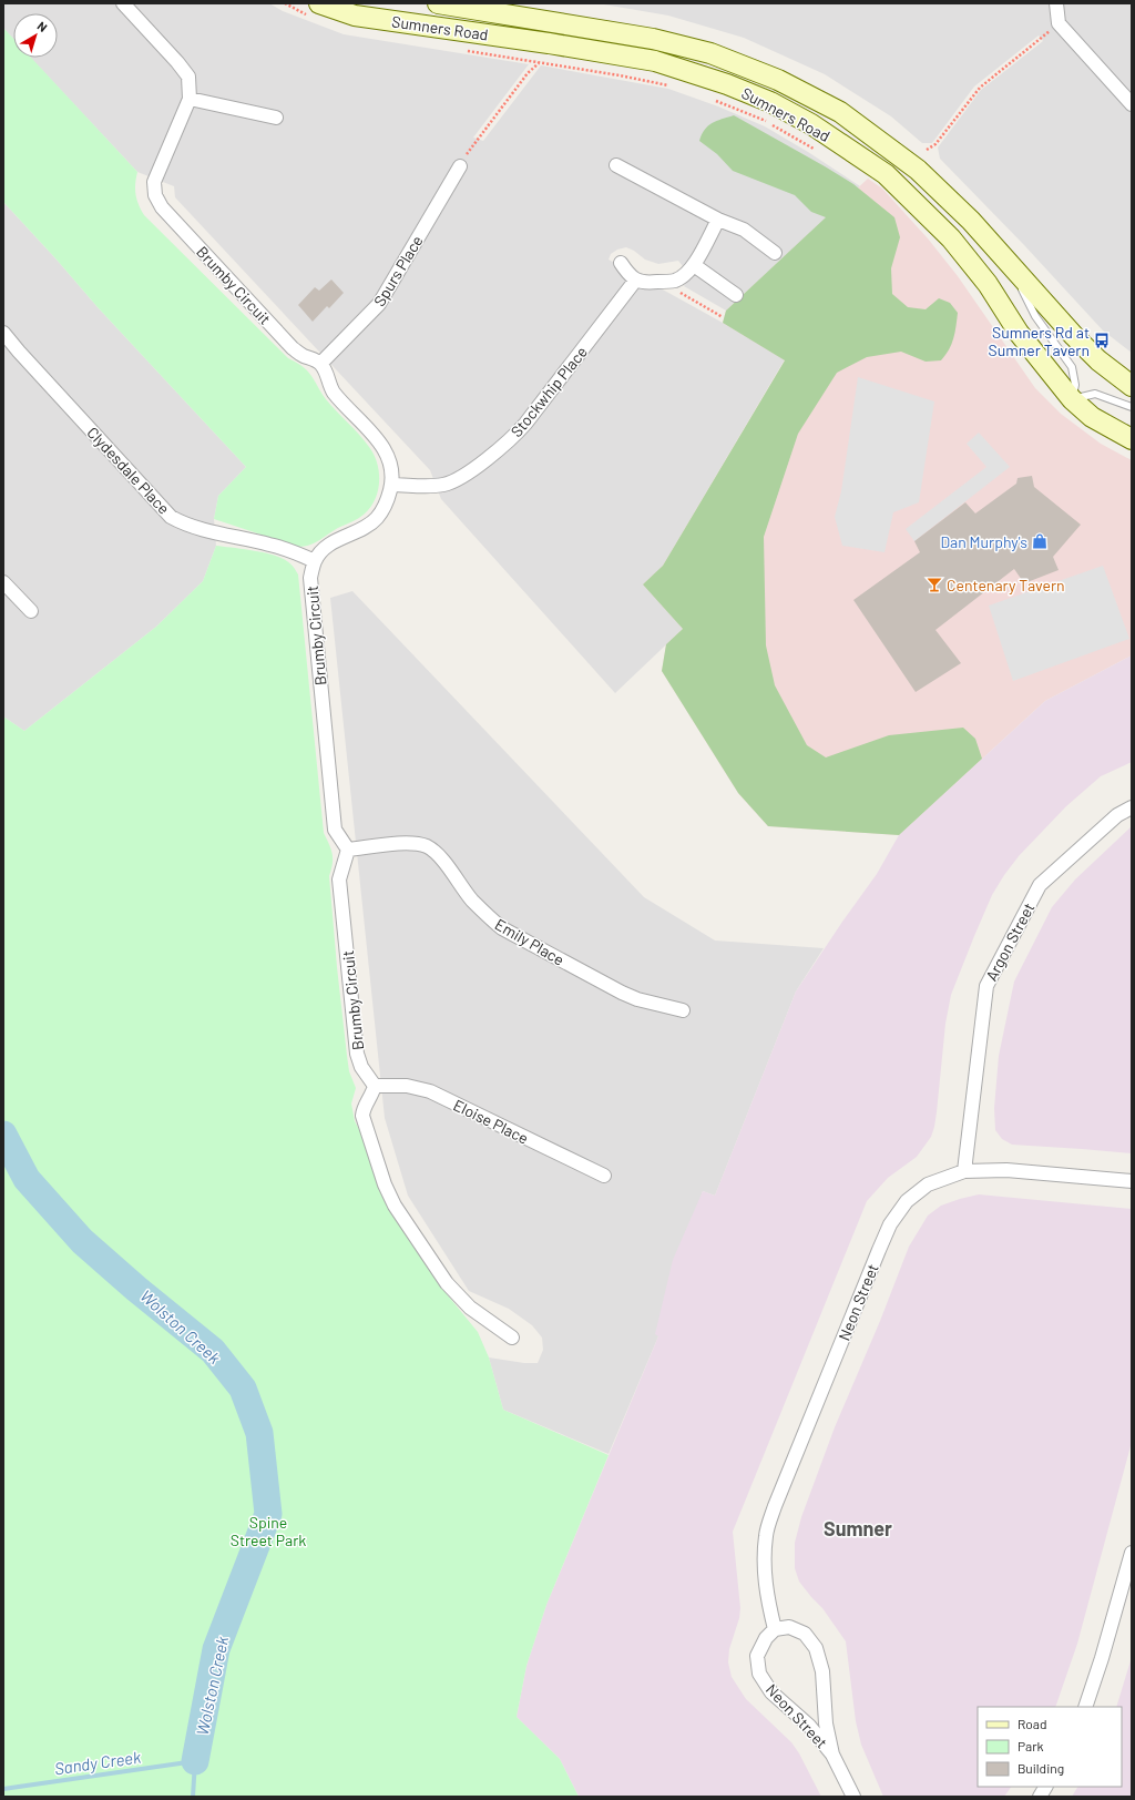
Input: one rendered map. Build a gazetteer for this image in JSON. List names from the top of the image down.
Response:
{
  "streets": {
    "main road": ["Sumners Road"],
    "street": [
      "Spurs Place",
      "Brumby Circuit",
      "Stockwhip Place",
      "Clydesdale Place",
      "Emily Place",
      "Argon Street",
      "Eloise Place",
      "Neon Street"
    ]
  },
  "crossings": [
    ["Spurs Place", "Brumby Circuit"],
    ["Brumby Circuit", "Clydesdale Place"],
    ["Brumby Circuit", "Emily Place"],
    ["Brumby Circuit", "Eloise Place"],
    ["Argon Street", "Neon Street"]
  ],
  "districts": ["Sumner"],
  "water": ["Wolston Creek", "Sandy Creek"],
  "parks": ["Spine Street Park"],
  "places": {
    "bus stop": ["Sumners Rd at Sumner Tavern"],
    "shop": ["Dan Murphy's"],
    "bar": ["Centenary Tavern"]
  },
  "legend": ["Road", "Park", "Building"],
  "north": "top right"
}
